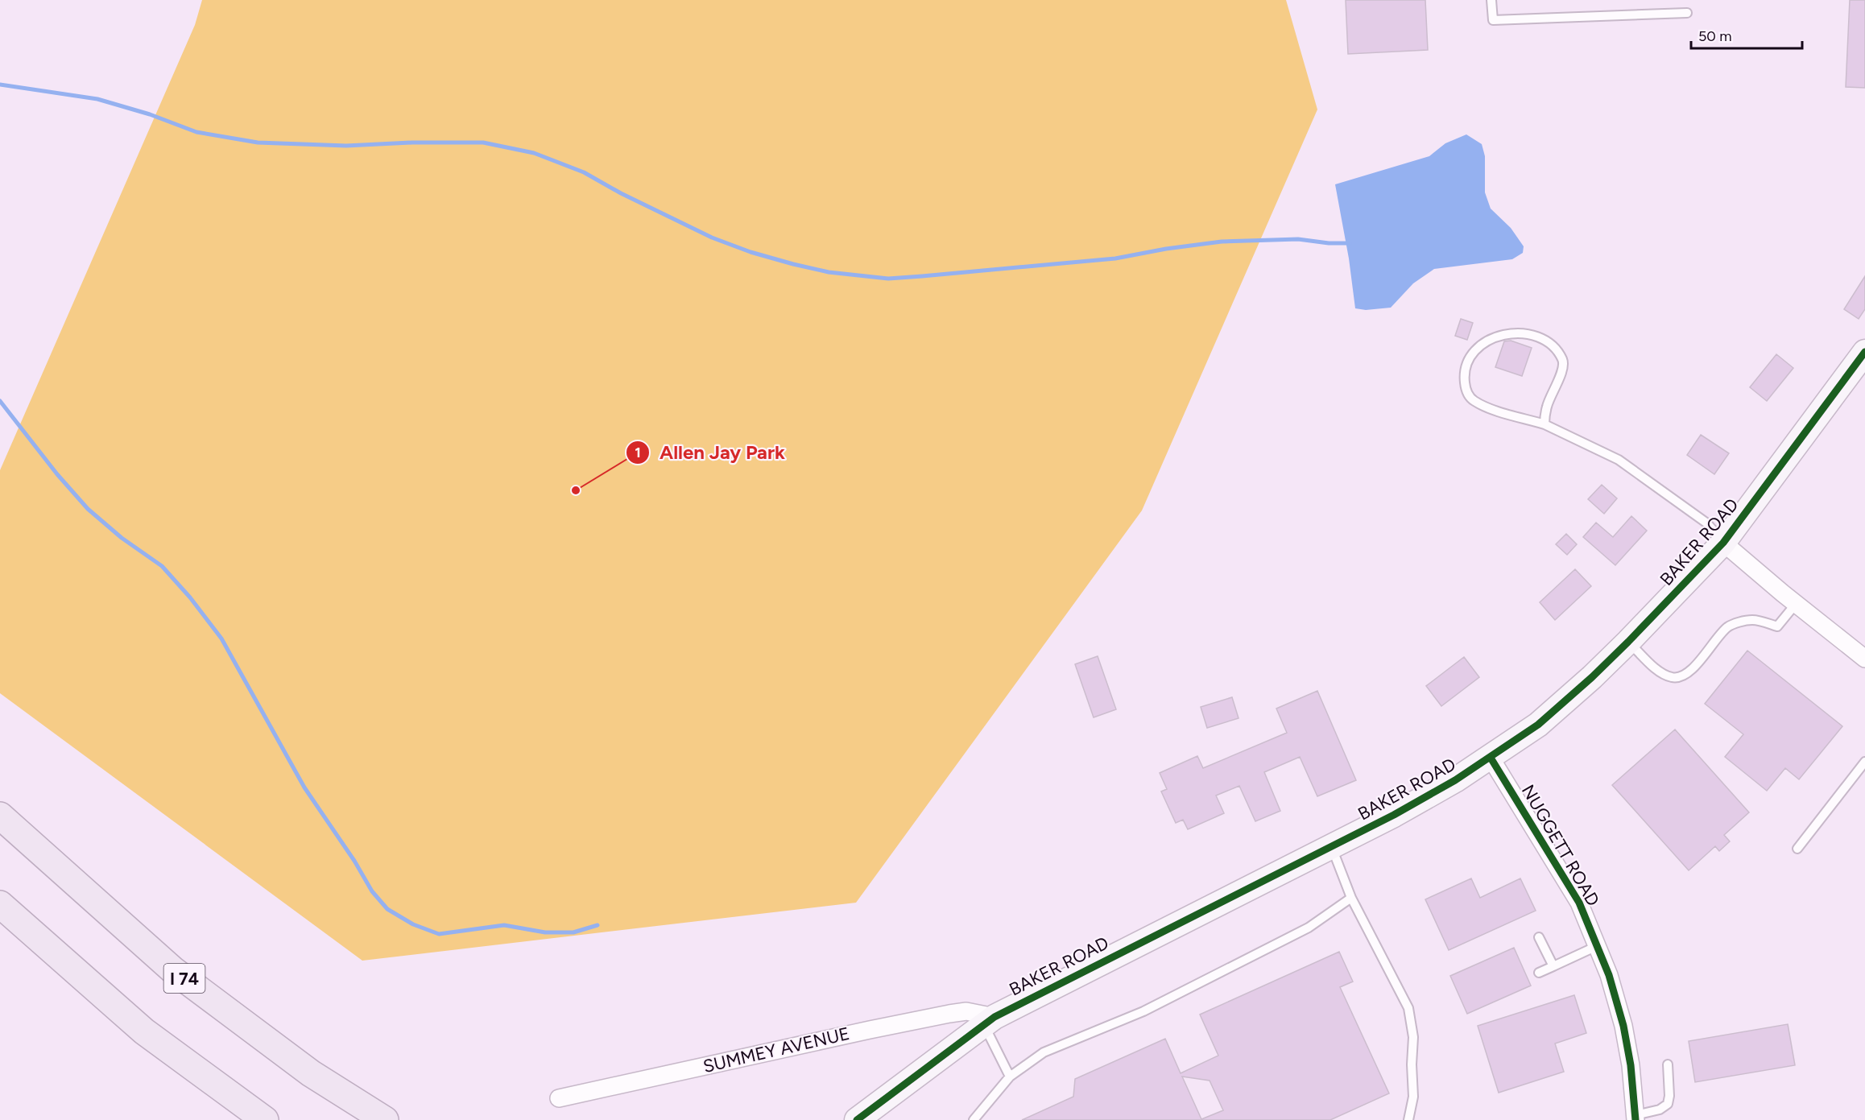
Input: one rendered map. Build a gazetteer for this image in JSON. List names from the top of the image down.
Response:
{
  "streets": {
    "highway": ["I 74"],
    "street": ["BAKER ROAD", "NUGGETT ROAD", "SUMMEY AVENUE"]
  },
  "crossings": [
    ["BAKER ROAD", "NUGGETT ROAD"],
    ["BAKER ROAD", "SUMMEY AVENUE"]
  ],
  "places": ["Allen Jay Park"],
  "scale_bar": "50 m"
}
